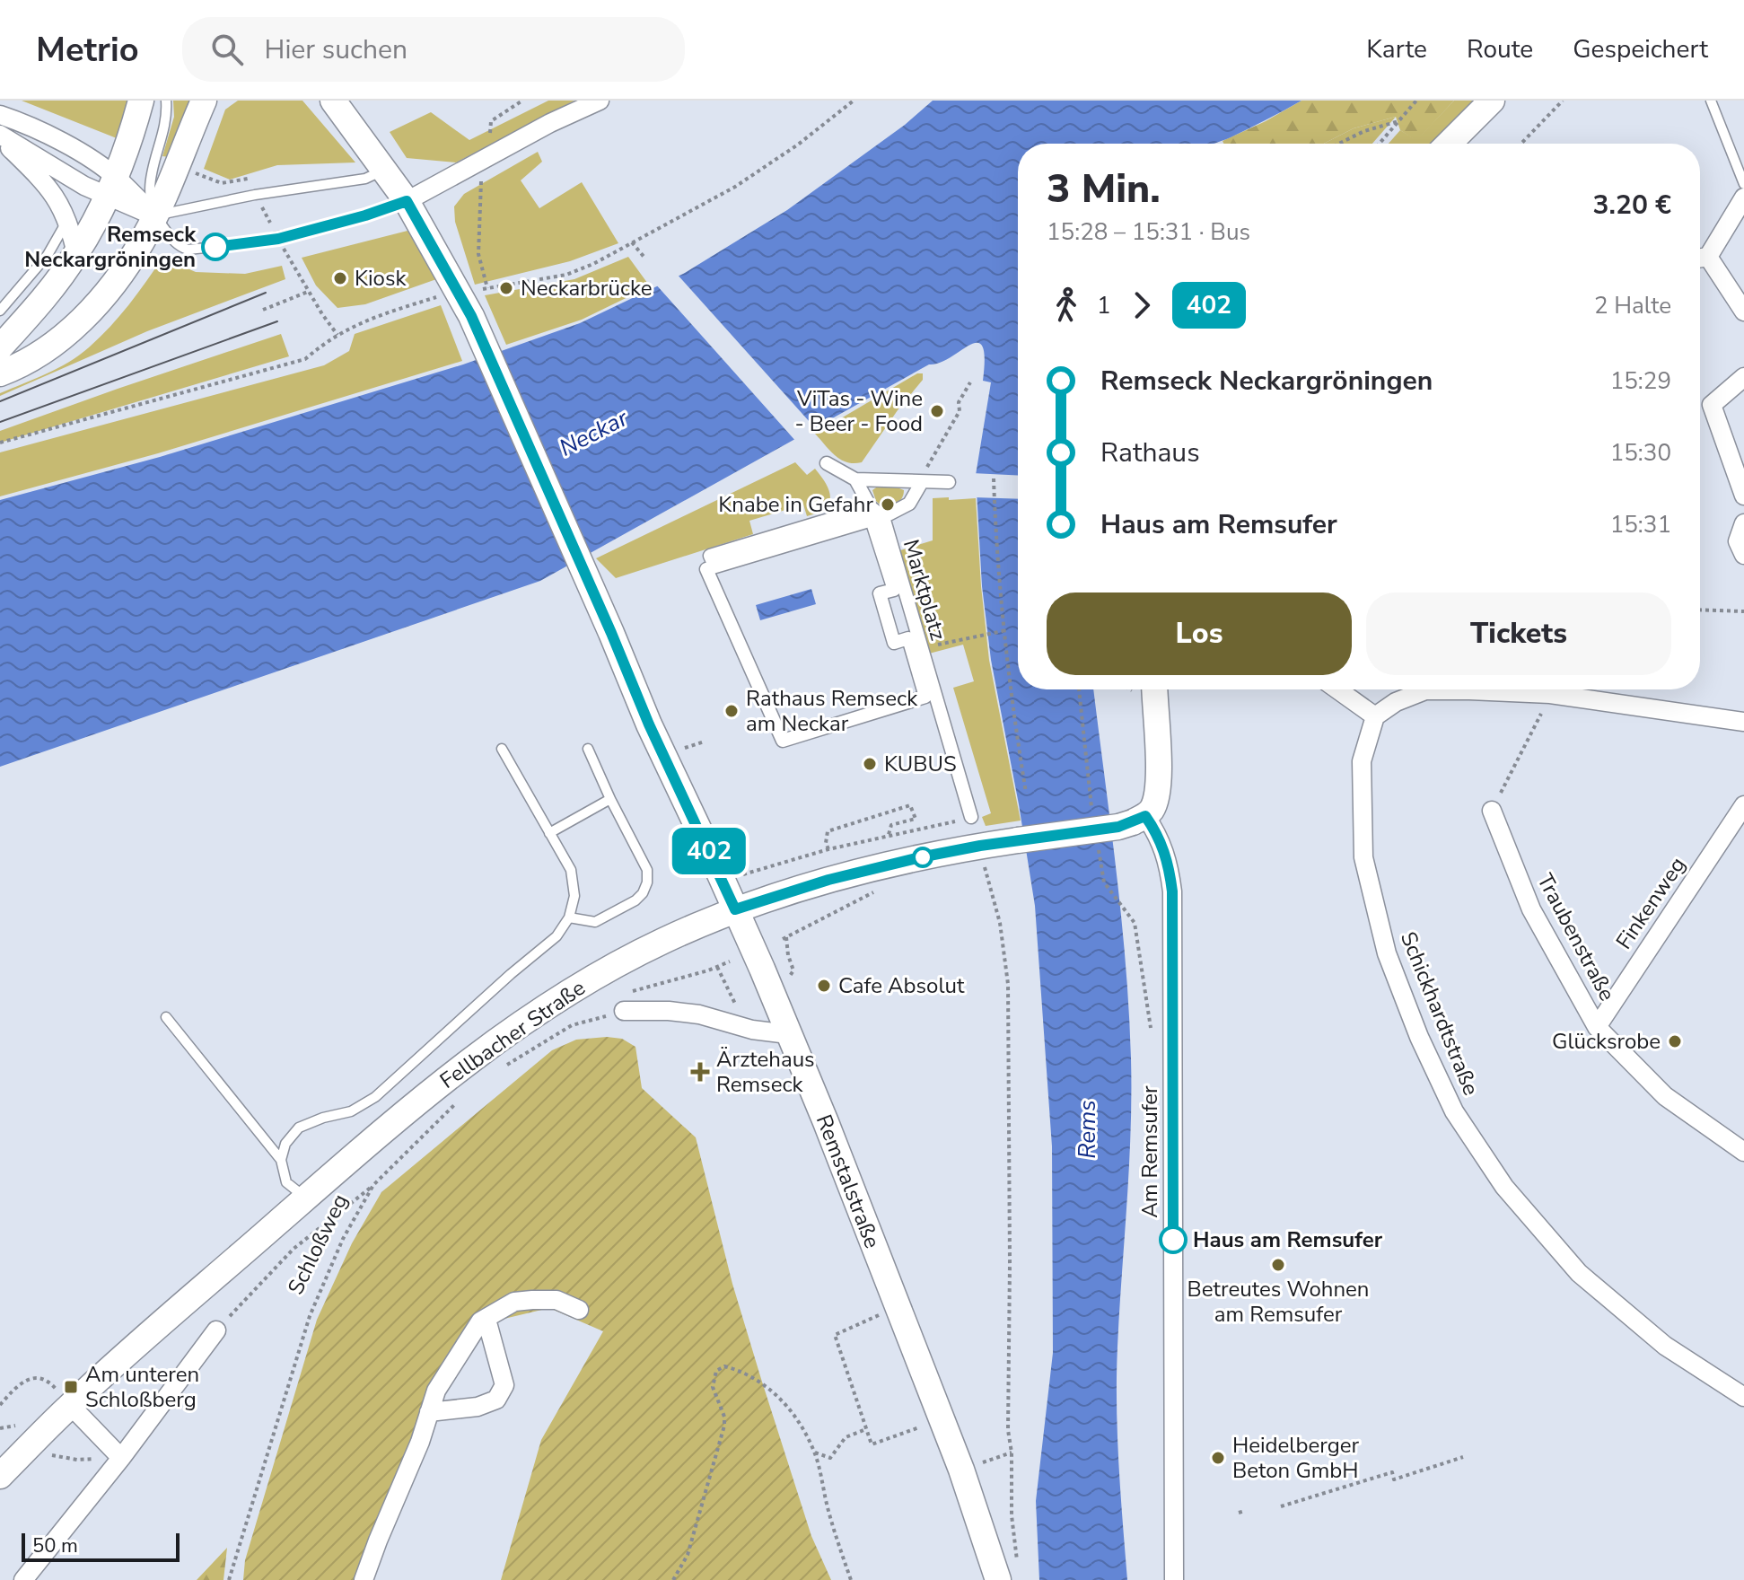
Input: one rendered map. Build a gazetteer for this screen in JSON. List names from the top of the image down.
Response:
{
  "streets": {
    "main road": ["Fellbacher Straße", "Remstalstraße"],
    "street": [
      "Marktplatz",
      "Finkenweg",
      "Traubenstraße",
      "Schickhardtstraße",
      "Am Remsufer"
    ],
    "path": ["Schloßweg"]
  },
  "crossings": [
    ["Finkenweg", "Traubenstraße"],
    ["Fellbacher Straße", "Am Remsufer"],
    ["Fellbacher Straße", "Remstalstraße"]
  ],
  "water": ["Neckar", "Rems"],
  "places": {
    "other": [
      "Remseck Neckargröningen",
      "Kiosk",
      "Neckarbrücke",
      "ViTas - Wine - Beer - Food",
      "Knabe in Gefahr",
      "Rathaus Remseck am Neckar",
      "KUBUS",
      "Cafe Absolut",
      "Glücksrobe",
      "Haus am Remsufer",
      "Betreutes Wohnen am Remsufer",
      "Heidelberger Beton GmbH"
    ],
    "health": ["Ärztehaus Remseck"],
    "transit": ["Am unteren Schloßberg"]
  },
  "lines": ["bus line 402"],
  "scale_bar": "50 m",
  "page": {
    "header": "Metrio",
    "search": "Hier suchen",
    "nav": ["Karte", "Route", "Gespeichert"],
    "on_map": "402",
    "heading": ["3 Min.", "15:28 – 15:31 · Bus", "3.20 €"],
    "legs": ["1", "402", "2 Halte"],
    "list": [
      {
        "name": "Remseck Neckargröningen",
        "value": "15:29"
      },
      {
        "name": "Rathaus",
        "value": "15:30"
      },
      {
        "name": "Haus am Remsufer",
        "value": "15:31"
      }
    ],
    "buttons": ["Los", "Tickets"],
    "scale": "50 m"
  }
}
